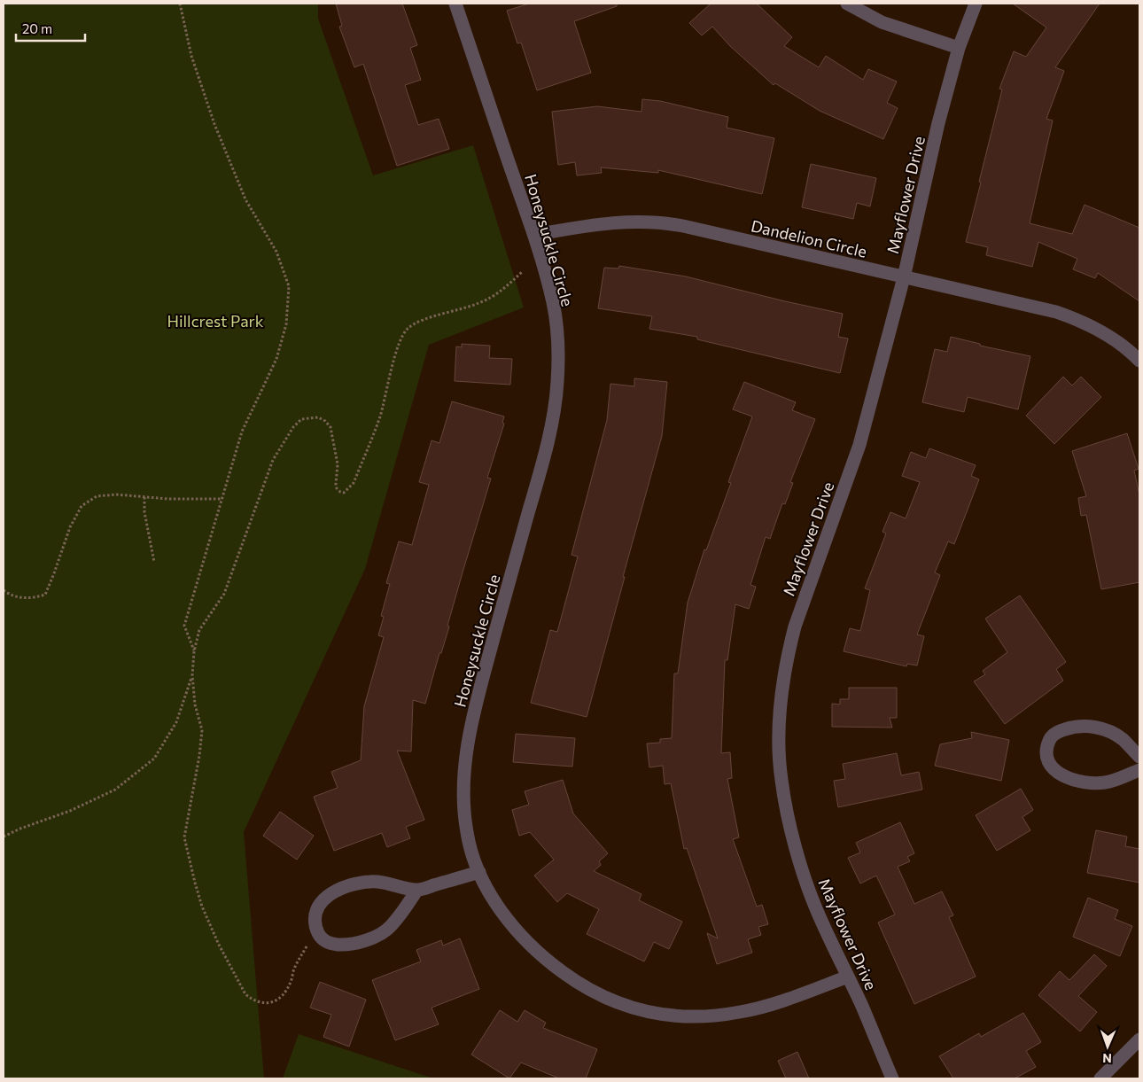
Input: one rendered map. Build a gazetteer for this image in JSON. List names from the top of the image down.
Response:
{
  "streets": {
    "street": ["Mayflower Drive", "Dandelion Circle", "Honeysuckle Circle"]
  },
  "crossings": [
    ["Mayflower Drive", "Dandelion Circle"],
    ["Mayflower Drive", "Honeysuckle Circle"],
    ["Dandelion Circle", "Honeysuckle Circle"]
  ],
  "parks": ["Hillcrest Park"],
  "scale_bar": "20 m",
  "north": "bottom"
}
